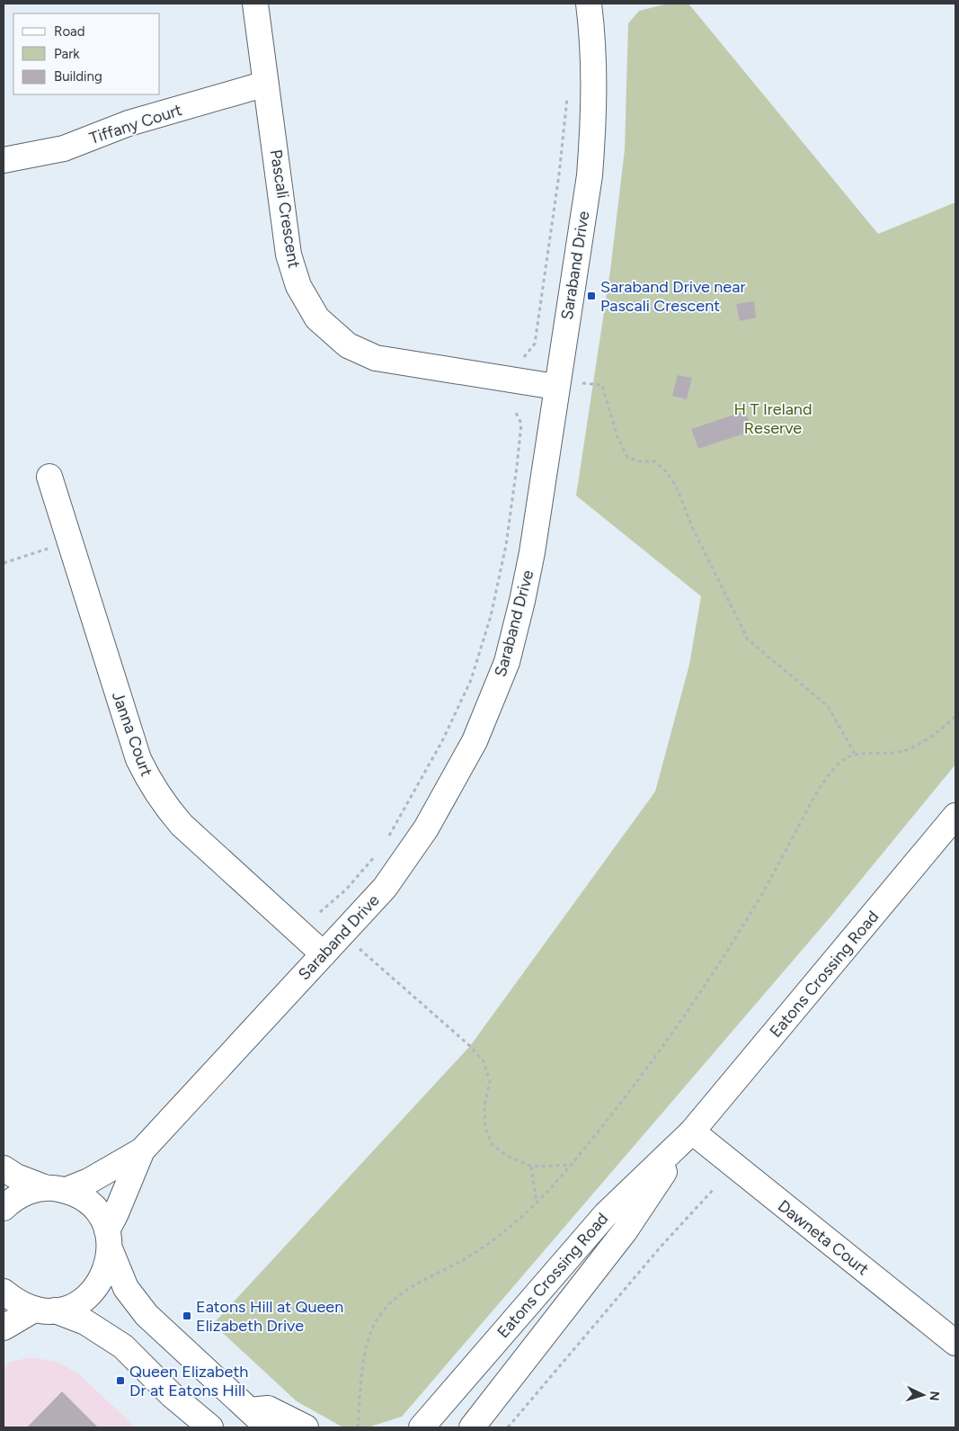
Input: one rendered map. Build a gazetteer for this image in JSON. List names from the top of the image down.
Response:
{
  "streets": {
    "street": [
      "Tiffany Court",
      "Pascali Crescent",
      "Saraband Drive",
      "Janna Court",
      "Eatons Crossing Road",
      "Dawneta Court"
    ]
  },
  "crossings": [
    ["Tiffany Court", "Pascali Crescent"],
    ["Pascali Crescent", "Saraband Drive"],
    ["Saraband Drive", "Janna Court"],
    ["Eatons Crossing Road", "Dawneta Court"]
  ],
  "parks": ["H T Ireland Reserve"],
  "places": {
    "transit": ["Saraband Drive near Pascali Crescent", "Eatons Hill at Queen Elizabeth Drive", "Queen Elizabeth Dr at Eatons Hill"]
  },
  "legend": ["Road", "Park", "Building"],
  "north": "right"
}
